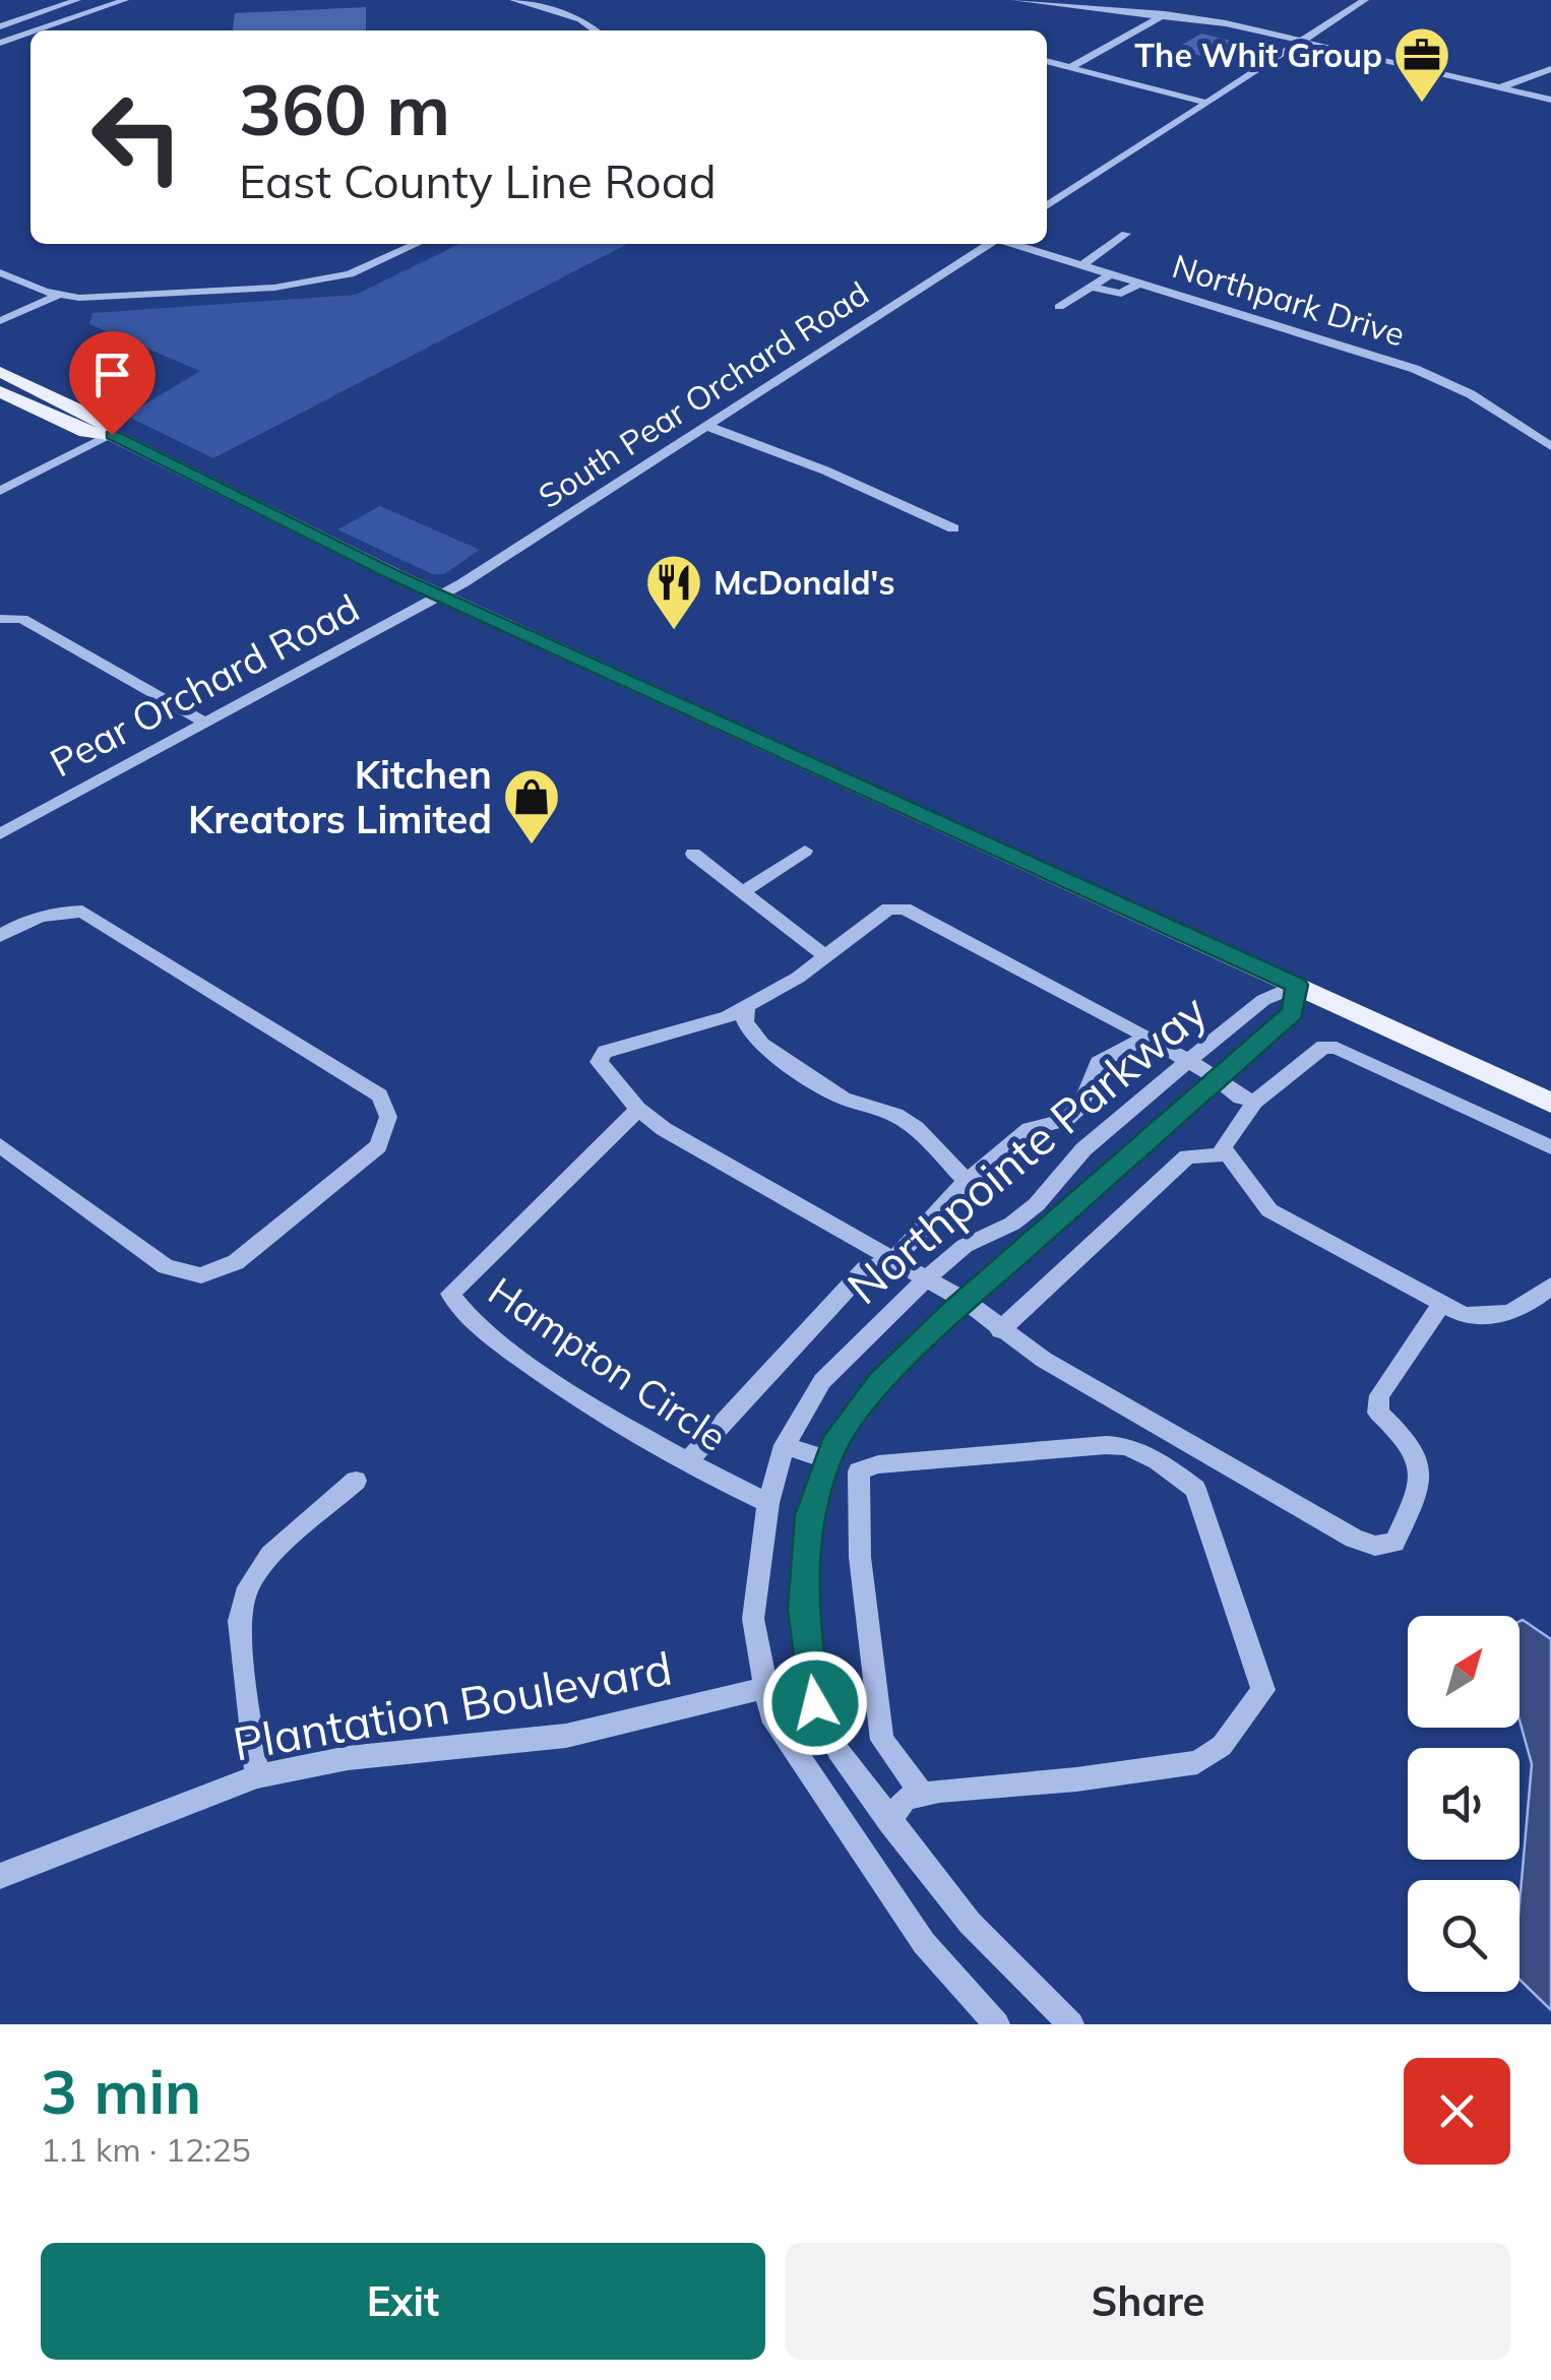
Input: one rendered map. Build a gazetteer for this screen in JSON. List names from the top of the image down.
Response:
{
  "streets": {
    "street": [
      "Northpark Drive",
      "South Pear Orchard Road",
      "Pear Orchard Road",
      "Northpointe Parkway",
      "Hampton Circle",
      "Plantation Boulevard"
    ]
  },
  "crossings": [
    ["South Pear Orchard Road", "Pear Orchard Road"],
    ["Northpointe Parkway", "Hampton Circle"],
    ["Northpointe Parkway", "Plantation Boulevard"]
  ],
  "places": {
    "office": ["The Whit Group"],
    "restaurant": ["McDonald's"],
    "shop": ["Kitchen Kreators Limited"]
  },
  "north": "top right",
  "page": {
    "turn": ["360 m", "East County Line Road"],
    "heading": ["3 min", "1.1 km · 12:25"],
    "buttons": ["Exit", "Share"]
  }
}
